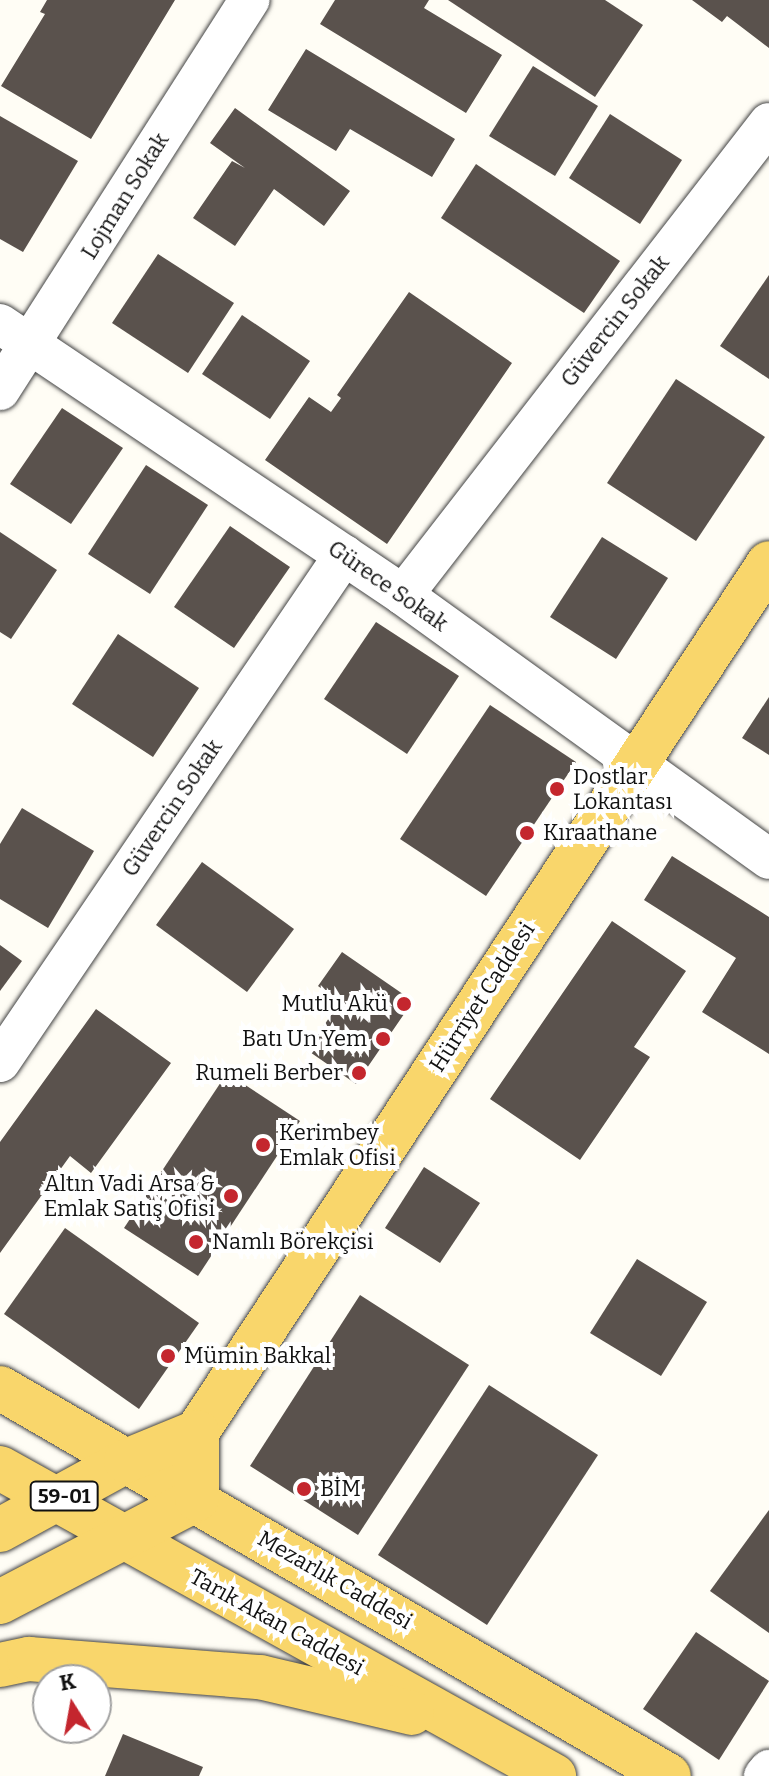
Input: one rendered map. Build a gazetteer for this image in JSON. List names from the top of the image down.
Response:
{
  "streets": {
    "main road": [
      "Hürriyet Caddesi",
      "59-01",
      "Mezarlık Caddesi",
      "Tarık Akan Caddesi"
    ],
    "street": ["Lojman Sokak", "Güvercin Sokak", "Gürece Sokak"]
  },
  "crossings": [
    ["Lojman Sokak", "Gürece Sokak"],
    ["Güvercin Sokak", "Gürece Sokak"],
    ["Gürece Sokak", "Hürriyet Caddesi"],
    ["59-01", "Mezarlık Caddesi"],
    ["59-01", "Tarık Akan Caddesi"]
  ],
  "places": [
    "Dostlar Lokantası",
    "Kıraathane",
    "Mutlu Akü",
    "Batı Un Yem",
    "Rumeli Berber",
    "Kerimbey Emlak Ofisi",
    "Altın Vadi Arsa & Emlak Satış Ofisi",
    "Namlı Börekçisi",
    "Mümin Bakkal",
    "BİM"
  ],
  "north": "top"
}
